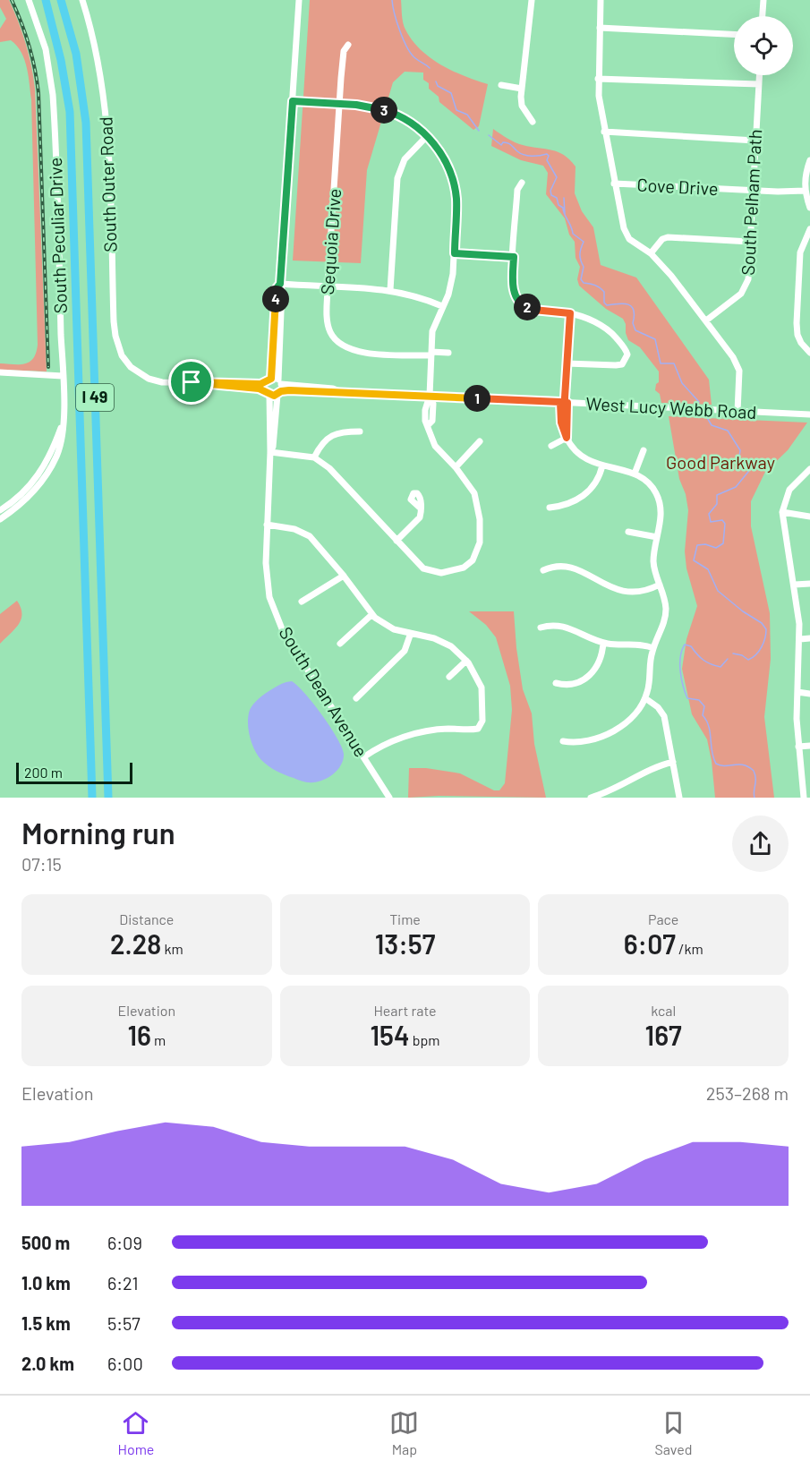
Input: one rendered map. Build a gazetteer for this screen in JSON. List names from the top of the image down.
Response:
{
  "streets": {
    "highway": ["I 49"],
    "street": [
      "South Outer Road",
      "Cove Drive",
      "South Pelham Path",
      "South Peculiar Drive",
      "Sequoia Drive",
      "West Lucy Webb Road",
      "South Dean Avenue"
    ]
  },
  "crossings": [
    ["South Outer Road", "West Lucy Webb Road"],
    ["Cove Drive", "South Pelham Path"],
    ["West Lucy Webb Road", "South Dean Avenue"]
  ],
  "parks": ["Good Parkway"],
  "scale_bar": "200 m",
  "page": {
    "pins": [
      "3",
      "4",
      "2",
      "1"
    ],
    "scale": "200 m",
    "heading": ["Morning run", "07:15"],
    "stats": [
      ["Distance", "2.28 km"],
      ["Time", "13:57"],
      ["Pace", "6:07 /km"],
      ["Elevation", "16 m"],
      ["Heart rate", "154 bpm"],
      ["kcal", "167"]
    ],
    "chart": ["Elevation", "253–268 m"],
    "list": [
      {
        "name": "500 m",
        "note": "6:09"
      },
      {
        "name": "1.0 km",
        "note": "6:21"
      },
      {
        "name": "1.5 km",
        "note": "5:57"
      },
      {
        "name": "2.0 km",
        "note": "6:00"
      }
    ],
    "tabs": ["Home", "Map", "Saved"]
  }
}
